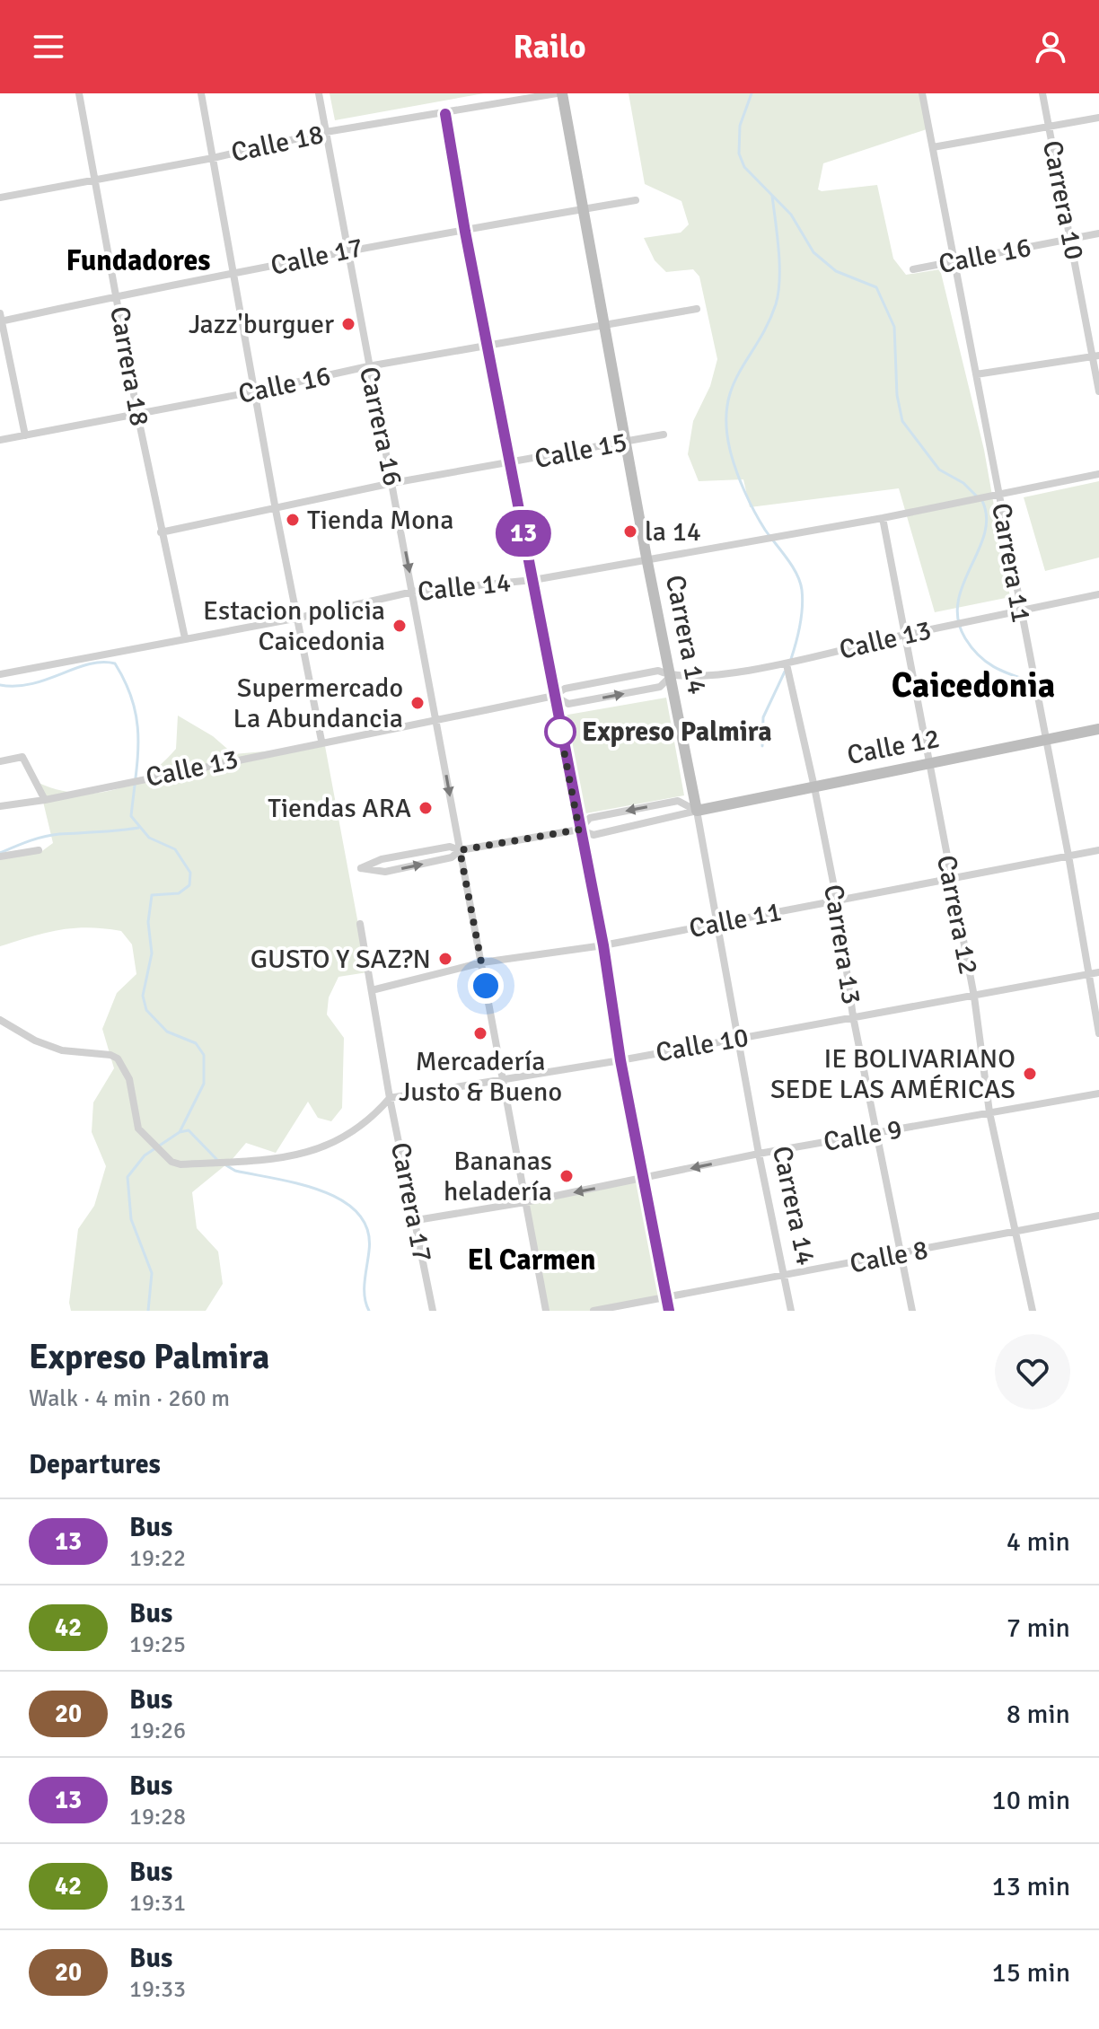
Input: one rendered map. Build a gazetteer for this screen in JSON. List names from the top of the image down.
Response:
{
  "streets": {
    "main road": ["Carrera 14", "Calle 12"],
    "street": [
      "Calle 18",
      "Carrera 10",
      "Calle 16",
      "Calle 17",
      "Carrera 18",
      "Carrera 16",
      "Calle 15",
      "Carrera 11",
      "Calle 14",
      "Calle 13",
      "Carrera 12",
      "Calle 11",
      "Carrera 13",
      "Calle 10",
      "Calle 9",
      "Carrera 17",
      "Calle 8"
    ]
  },
  "crossings": [
    ["Calle 18", "Carrera 18"],
    ["Calle 18", "Carrera 16"],
    ["Carrera 10", "Calle 16"],
    ["Calle 16", "Carrera 18"],
    ["Calle 16", "Carrera 16"],
    ["Calle 16", "Carrera 11"],
    ["Calle 16", "Carrera 14"],
    ["Calle 17", "Carrera 18"],
    ["Calle 17", "Carrera 16"],
    ["Calle 17", "Carrera 14"],
    ["Carrera 18", "Calle 15"],
    ["Carrera 18", "Calle 14"],
    ["Carrera 16", "Calle 15"],
    ["Carrera 16", "Calle 14"],
    ["Carrera 16", "Calle 13"],
    ["Carrera 16", "Calle 12"],
    ["Carrera 16", "Calle 11"],
    ["Carrera 16", "Calle 10"],
    ["Carrera 16", "Calle 9"],
    ["Calle 15", "Carrera 14"],
    ["Carrera 11", "Calle 14"],
    ["Carrera 11", "Calle 13"],
    ["Carrera 11", "Calle 12"],
    ["Carrera 11", "Calle 11"],
    ["Carrera 11", "Calle 10"],
    ["Calle 14", "Carrera 14"],
    ["Calle 14", "Carrera 12"],
    ["Carrera 14", "Calle 13"],
    ["Carrera 14", "Calle 12"],
    ["Carrera 14", "Calle 11"],
    ["Carrera 14", "Calle 10"],
    ["Carrera 14", "Calle 9"],
    ["Carrera 14", "Calle 8"],
    ["Calle 13", "Carrera 12"],
    ["Calle 13", "Carrera 13"],
    ["Calle 12", "Carrera 12"],
    ["Calle 12", "Carrera 13"],
    ["Carrera 12", "Calle 11"],
    ["Carrera 12", "Calle 10"],
    ["Carrera 12", "Calle 9"],
    ["Carrera 12", "Calle 8"],
    ["Calle 11", "Carrera 13"],
    ["Calle 11", "Carrera 17"],
    ["Carrera 13", "Calle 10"],
    ["Carrera 13", "Calle 9"],
    ["Carrera 13", "Calle 8"],
    ["Calle 10", "Carrera 17"],
    ["Calle 9", "Carrera 17"]
  ],
  "districts": ["Fundadores", "Caicedonia", "El Carmen"],
  "places": [
    "Jazz'burguer",
    "Tienda Mona",
    "la 14",
    "Estacion policia Caicedonia",
    "Supermercado La Abundancia",
    "Expreso Palmira",
    "Tiendas ARA",
    "GUSTO Y SAZ?N",
    "Mercadería Justo & Bueno",
    "IE BOLIVARIANO SEDE LAS AMÉRICAS",
    "Bananas heladería"
  ],
  "lines": ["bus line 13"],
  "page": {
    "header": "Railo",
    "on_map": "13",
    "heading": [
      ["Expreso Palmira", "Walk · 4 min · 260 m"],
      "Departures"
    ],
    "list": [
      {
        "mark": "13",
        "name": "Bus",
        "note": "19:22",
        "value": "4 min"
      },
      {
        "mark": "42",
        "name": "Bus",
        "note": "19:25",
        "value": "7 min"
      },
      {
        "mark": "20",
        "name": "Bus",
        "note": "19:26",
        "value": "8 min"
      },
      {
        "mark": "13",
        "name": "Bus",
        "note": "19:28",
        "value": "10 min"
      },
      {
        "mark": "42",
        "name": "Bus",
        "note": "19:31",
        "value": "13 min"
      },
      {
        "mark": "20",
        "name": "Bus",
        "note": "19:33",
        "value": "15 min"
      }
    ]
  }
}
